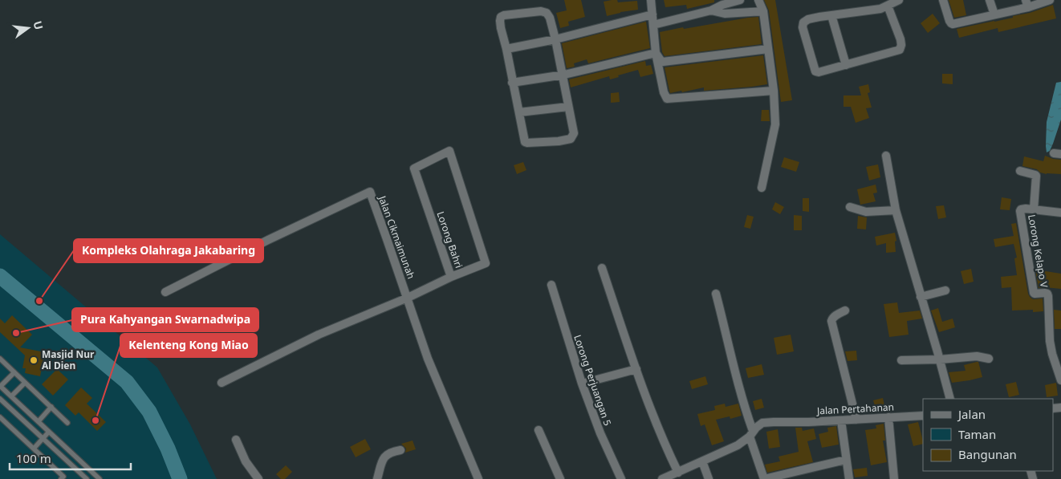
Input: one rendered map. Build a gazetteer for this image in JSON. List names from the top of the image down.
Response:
{
  "streets": {
    "street": [
      "Jalan Cikmaimunah",
      "Lorong Bahri",
      "Lorong Kelapo V",
      "Lorong Perjuangan 5",
      "Jalan Pertahanan"
    ]
  },
  "places": [
    "Kompleks Olahraga Jakabaring",
    "Pura Kahyangan Swarnadwipa",
    "Masjid Nur Al Dien",
    "Kelenteng Kong Miao"
  ],
  "legend": ["Jalan", "Taman", "Bangunan"],
  "scale_bar": "100 m",
  "north": "right"
}
